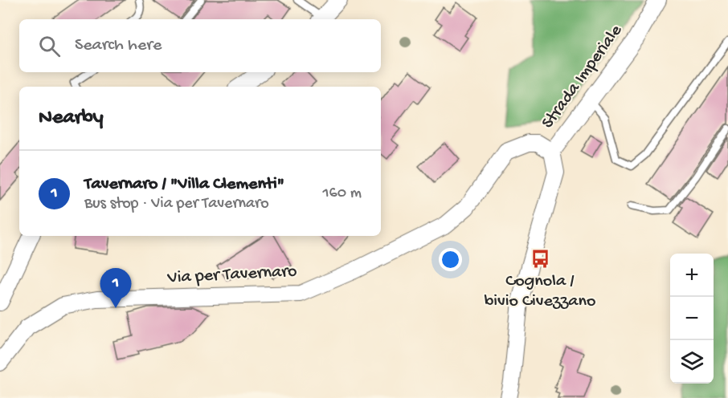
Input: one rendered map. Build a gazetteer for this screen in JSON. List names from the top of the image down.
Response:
{
  "streets": {
    "street": ["Strada Imperiale", "Via per Tavernaro"]
  },
  "crossings": [
    ["Strada Imperiale", "Via per Tavernaro"]
  ],
  "places": {
    "bus stop": ["Cognola / bivio Civezzano"]
  },
  "page": {
    "search": "Search here",
    "heading": "Nearby",
    "list": [
      {
        "mark": "1",
        "name": "Tavernaro / \"Villa Clementi\"",
        "note": "Bus stop · Via per Tavernaro",
        "value": "160 m"
      }
    ],
    "map_buttons": ["+", "−"],
    "pins": "1"
  }
}
